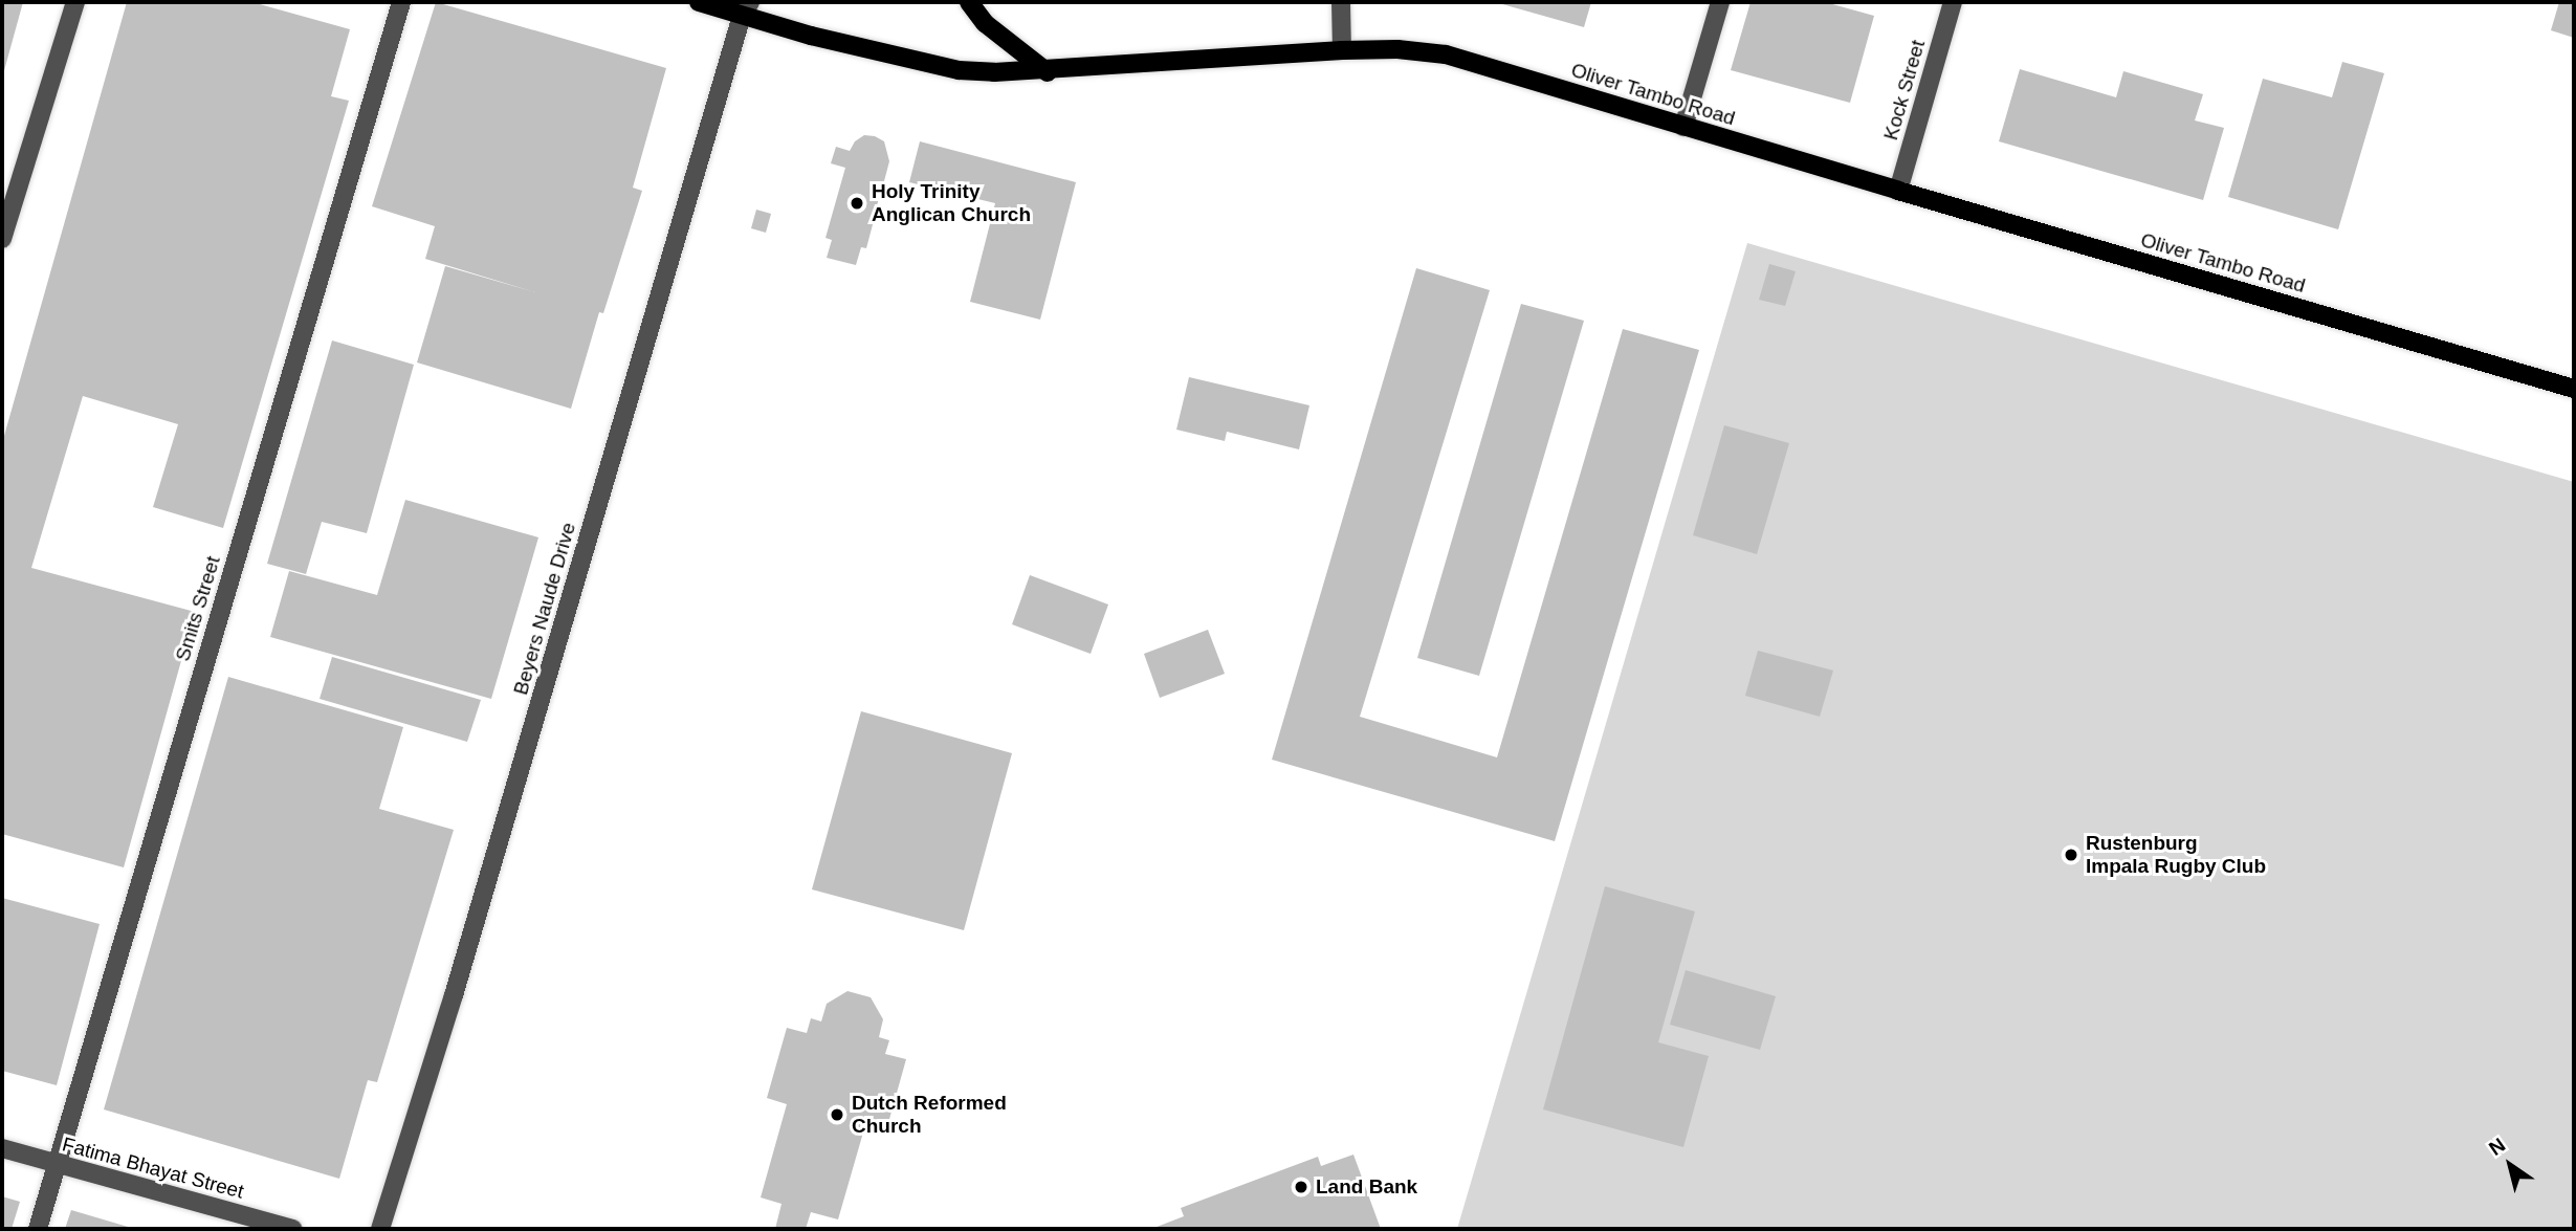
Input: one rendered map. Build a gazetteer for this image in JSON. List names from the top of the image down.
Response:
{
  "streets": {
    "main road": ["Oliver Tambo Road"],
    "street": [
      "Kock Street",
      "Smits Street",
      "Beyers Naude Drive",
      "Fatima Bhayat Street"
    ]
  },
  "crossings": [
    ["Kock Street", "Oliver Tambo Road"],
    ["Oliver Tambo Road", "Beyers Naude Drive"],
    ["Smits Street", "Fatima Bhayat Street"]
  ],
  "places": [
    "Holy Trinity Anglican Church",
    "Rustenburg Impala Rugby Club",
    "Dutch Reformed Church",
    "Land Bank"
  ],
  "north": "top left"
}
